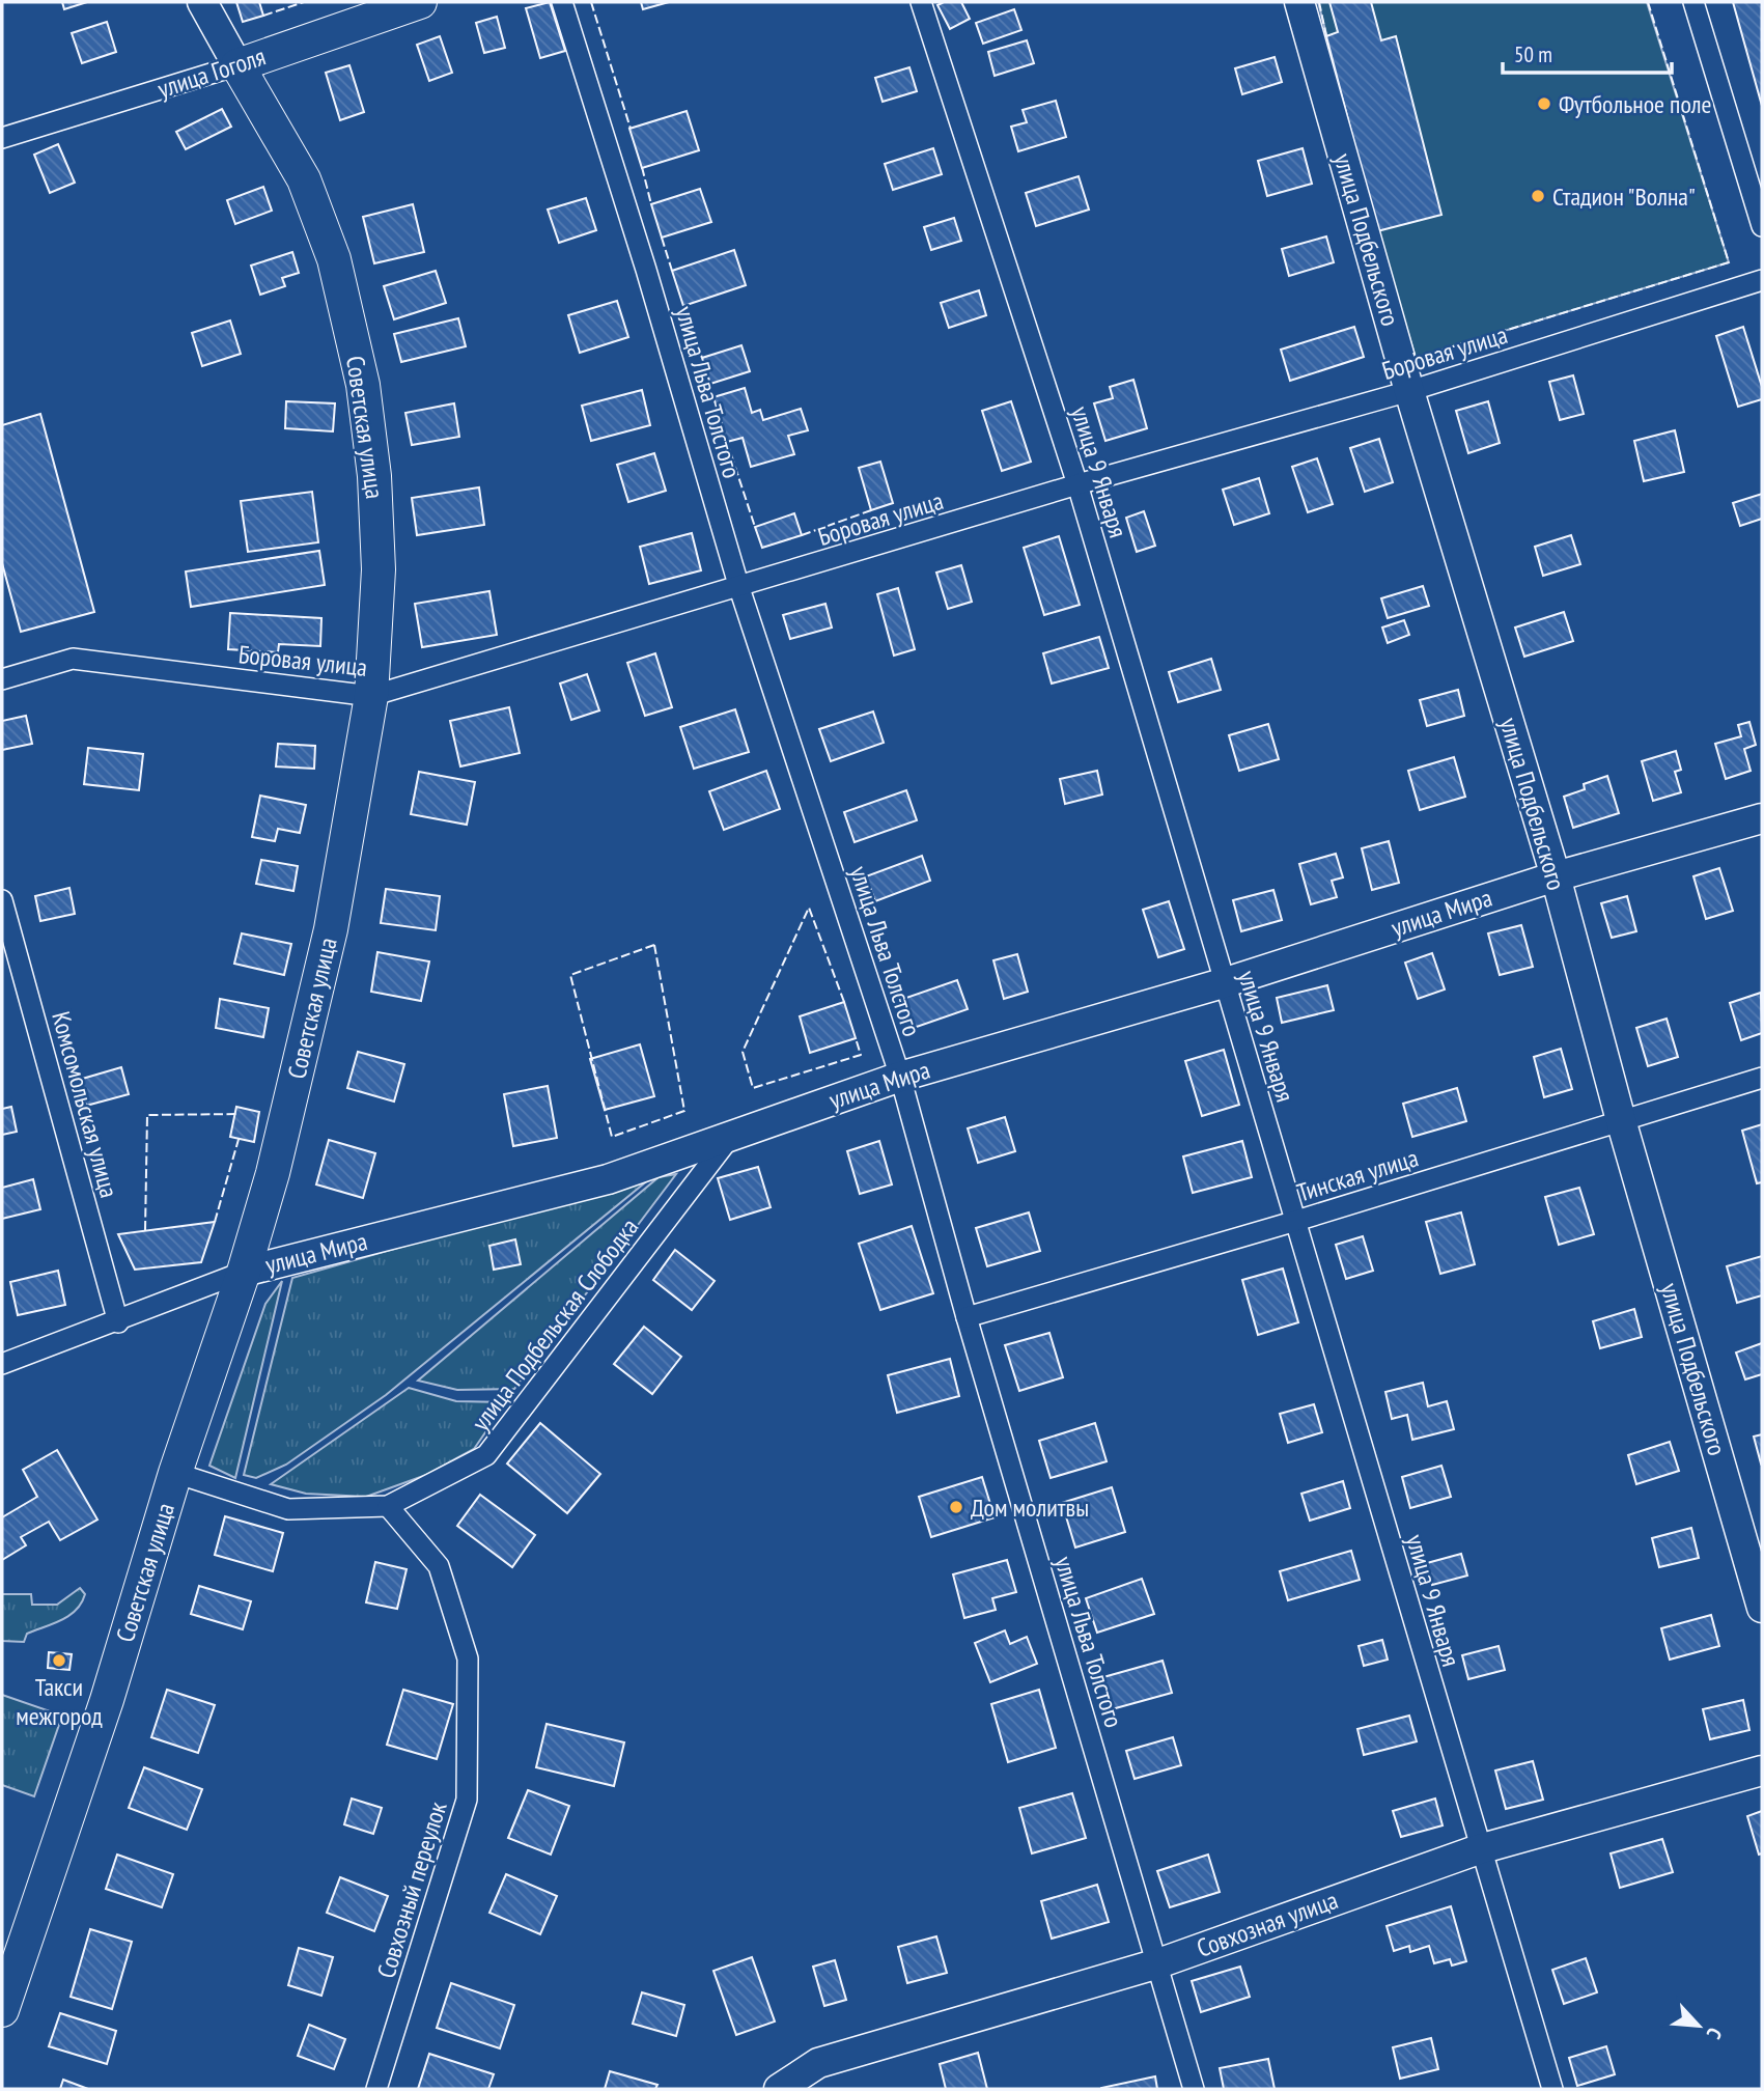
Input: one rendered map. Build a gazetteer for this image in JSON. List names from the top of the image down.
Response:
{
  "streets": {
    "main road": [
      "улица Гоголя",
      "улица Подбельского",
      "Советская улица",
      "улица Мира",
      "Совхозная улица"
    ],
    "street": [
      "Боровая улица",
      "улица Льва Толстого",
      "улица 9 Января",
      "Комсомольская улица",
      "Тинская улица",
      "улица Подбельская Слободка",
      "Совхозный переулок"
    ]
  },
  "crossings": [
    ["улица Гоголя", "Советская улица"],
    ["улица Подбельского", "Боровая улица"],
    ["улица Подбельского", "улица Мира"],
    ["улица Подбельского", "Тинская улица"],
    ["Боровая улица", "улица Льва Толстого"],
    ["Боровая улица", "Советская улица"],
    ["Боровая улица", "улица 9 Января"],
    ["улица Льва Толстого", "улица Мира"],
    ["улица Льва Толстого", "Тинская улица"],
    ["улица Льва Толстого", "Совхозная улица"],
    ["Советская улица", "улица Мира"],
    ["улица 9 Января", "улица Мира"],
    ["улица 9 Января", "Тинская улица"],
    ["улица 9 Января", "Совхозная улица"],
    ["улица Мира", "Комсомольская улица"],
    ["улица Мира", "улица Подбельская Слободка"],
    ["улица Подбельская Слободка", "Совхозный переулок"]
  ],
  "places": [
    "Футбольное поле",
    "Стадион \"Волна\"",
    "Дом молитвы",
    "Такси межгород"
  ],
  "scale_bar": "50 m",
  "north": "bottom right"
}
